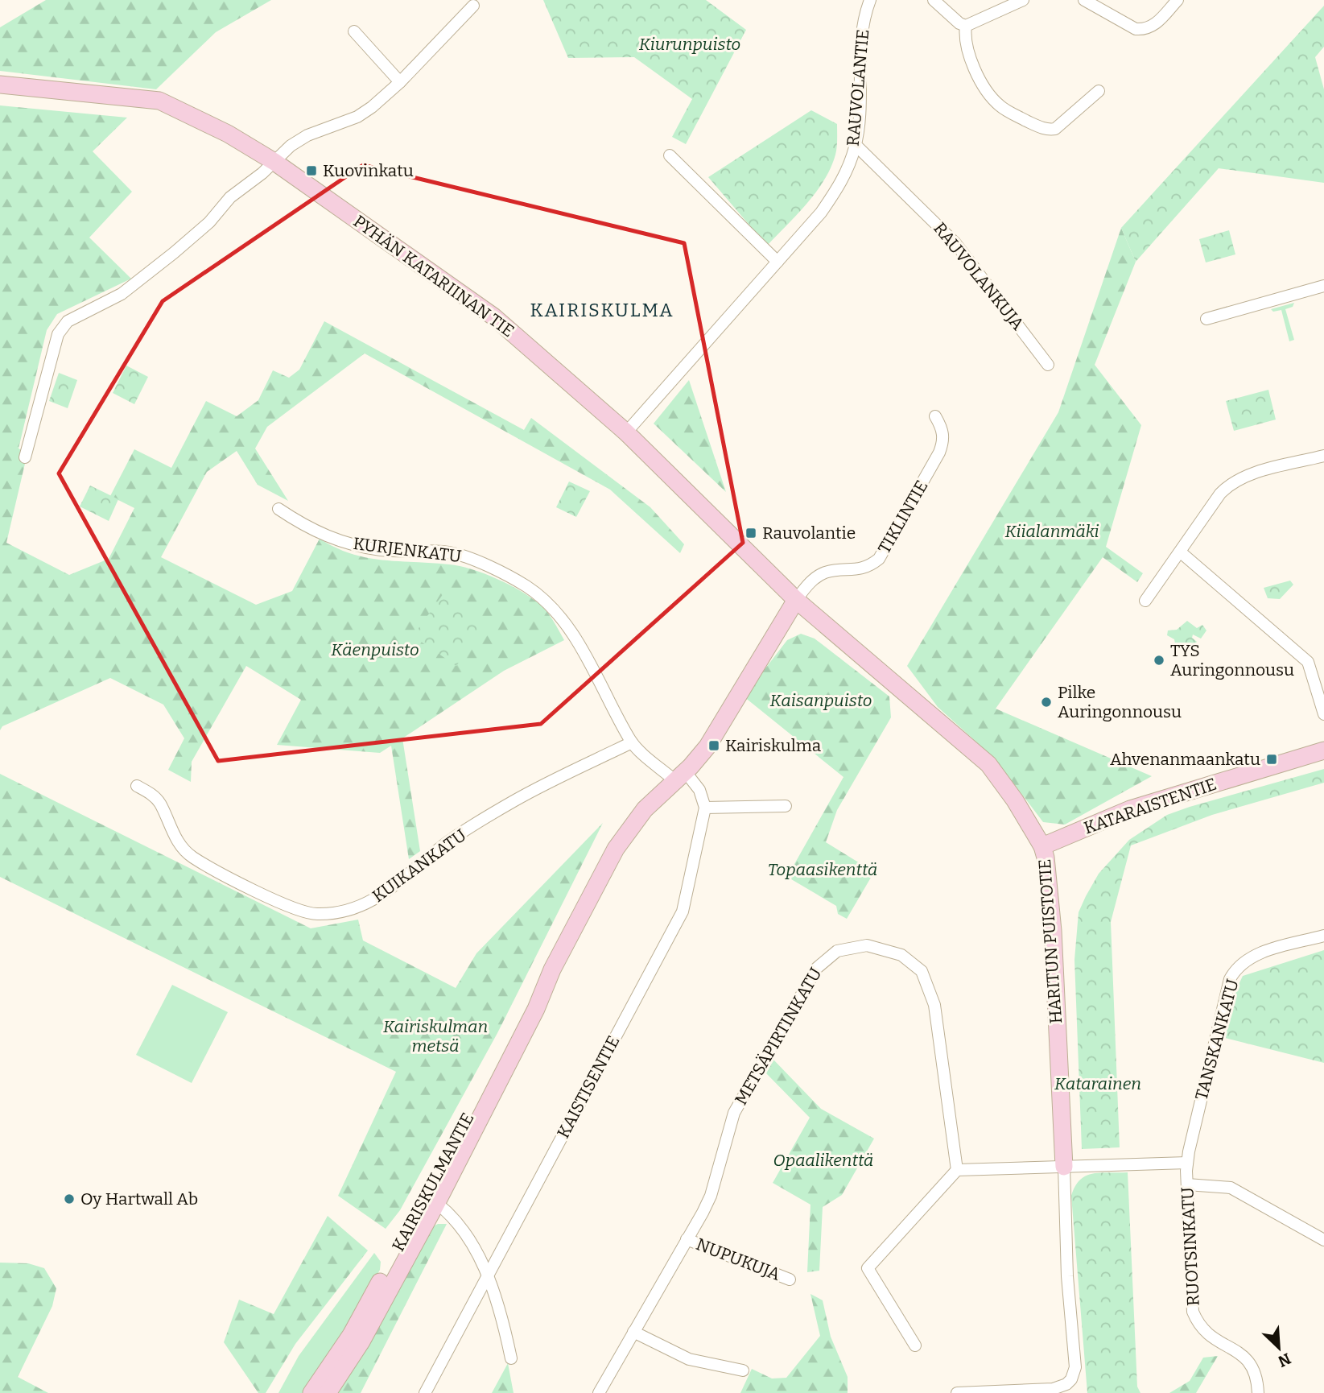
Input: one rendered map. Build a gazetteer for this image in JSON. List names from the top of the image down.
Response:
{
  "streets": {
    "street": [
      "RAUVOLANTIE",
      "PYHÄN KATARIINAN TIE",
      "RAUVOLANKUJA",
      "TIKLINTIE",
      "KURJENKATU",
      "KATARAISTENTIE",
      "KUIKANKATU",
      "HARITUN PUISTOTIE",
      "METSÄPIRTINKATU",
      "TANSKANKATU",
      "KAISTISENTIE",
      "KAIRISKULMANTIE",
      "RUOTSINKATU",
      "NUPUKUJA"
    ]
  },
  "crossings": [
    ["RAUVOLANTIE", "PYHÄN KATARIINAN TIE"],
    ["RAUVOLANTIE", "RAUVOLANKUJA"],
    ["PYHÄN KATARIINAN TIE", "TIKLINTIE"],
    ["PYHÄN KATARIINAN TIE", "HARITUN PUISTOTIE"],
    ["PYHÄN KATARIINAN TIE", "KAIRISKULMANTIE"],
    ["TIKLINTIE", "HARITUN PUISTOTIE"],
    ["TIKLINTIE", "KAIRISKULMANTIE"],
    ["KURJENKATU", "KUIKANKATU"],
    ["KURJENKATU", "KAIRISKULMANTIE"],
    ["KATARAISTENTIE", "HARITUN PUISTOTIE"],
    ["HARITUN PUISTOTIE", "KAIRISKULMANTIE"],
    ["METSÄPIRTINKATU", "NUPUKUJA"],
    ["TANSKANKATU", "RUOTSINKATU"]
  ],
  "districts": ["KAIRISKULMA"],
  "parks": [
    "Kiurunpuisto",
    "Kiialanmäki",
    "Käenpuisto",
    "Kaisanpuisto",
    "Topaasikenttä",
    "Kairiskulman metsä",
    "Katarainen",
    "Opaalikenttä"
  ],
  "places": {
    "transit": [
      "Kuovinkatu",
      "Rauvolantie",
      "Kairiskulma",
      "Ahvenanmaankatu"
    ],
    "other": ["TYS Auringonnousu", "Pilke Auringonnousu", "Oy Hartwall Ab"]
  },
  "north": "bottom right"
}
